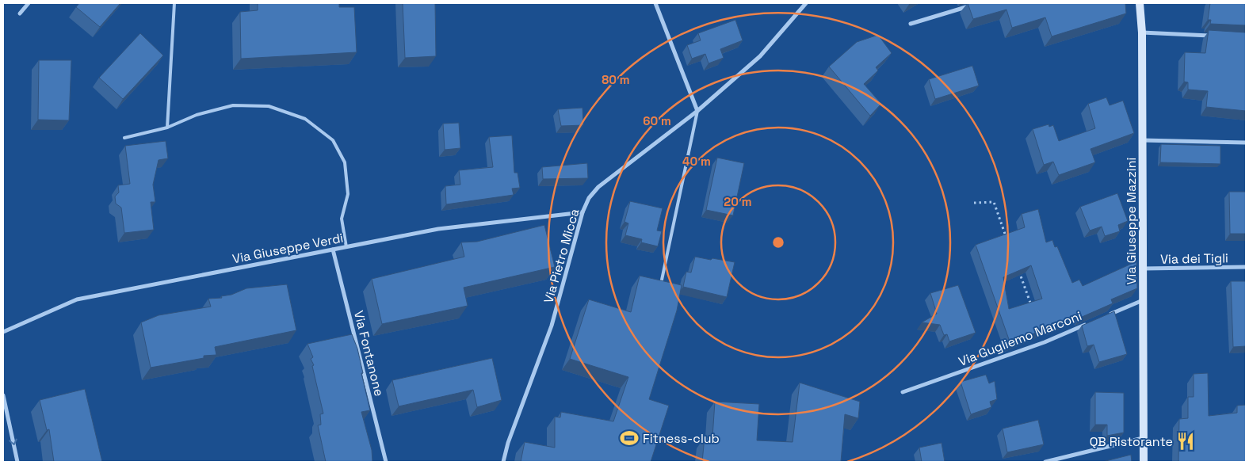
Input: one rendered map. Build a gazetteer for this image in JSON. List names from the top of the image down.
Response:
{
  "streets": {
    "street": [
      "Via Giuseppe Mazzini",
      "Via Giuseppe Verdi",
      "Via Pietro Micca",
      "Via dei Tigli",
      "Via Gugliemo Marconi",
      "Via Fontanone"
    ]
  },
  "crossings": [
    ["Via Giuseppe Mazzini", "Via dei Tigli"],
    ["Via Giuseppe Verdi", "Via Pietro Micca"],
    ["Via Giuseppe Verdi", "Via Fontanone"]
  ],
  "places": {
    "sports": ["Fitness-club"],
    "restaurant": ["QB Ristorante"]
  },
  "rings": [
    "80 m",
    "60 m",
    "40 m",
    "20 m"
  ]
}
